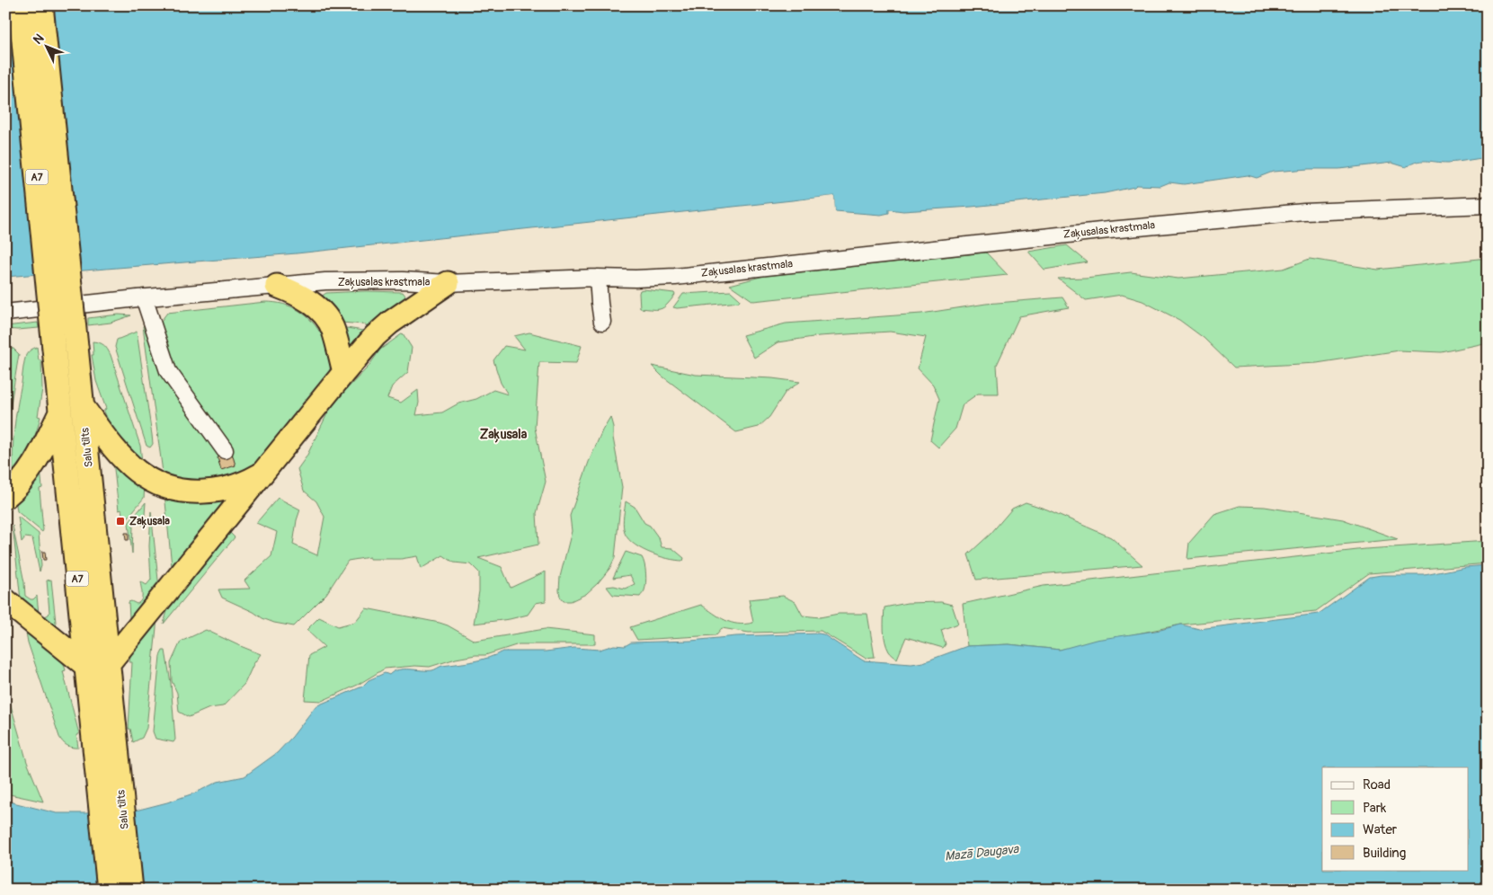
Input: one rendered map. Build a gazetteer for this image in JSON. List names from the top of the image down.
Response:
{
  "streets": {
    "highway": ["A7", "Salu tilts"],
    "street": ["Zaķusalas krastmala"]
  },
  "districts": ["Zaķusala"],
  "water": ["Mazā Daugava"],
  "places": {
    "transit": ["Zaķusala"]
  },
  "legend": [
    "Road",
    "Park",
    "Water",
    "Building"
  ],
  "north": "top left"
}
